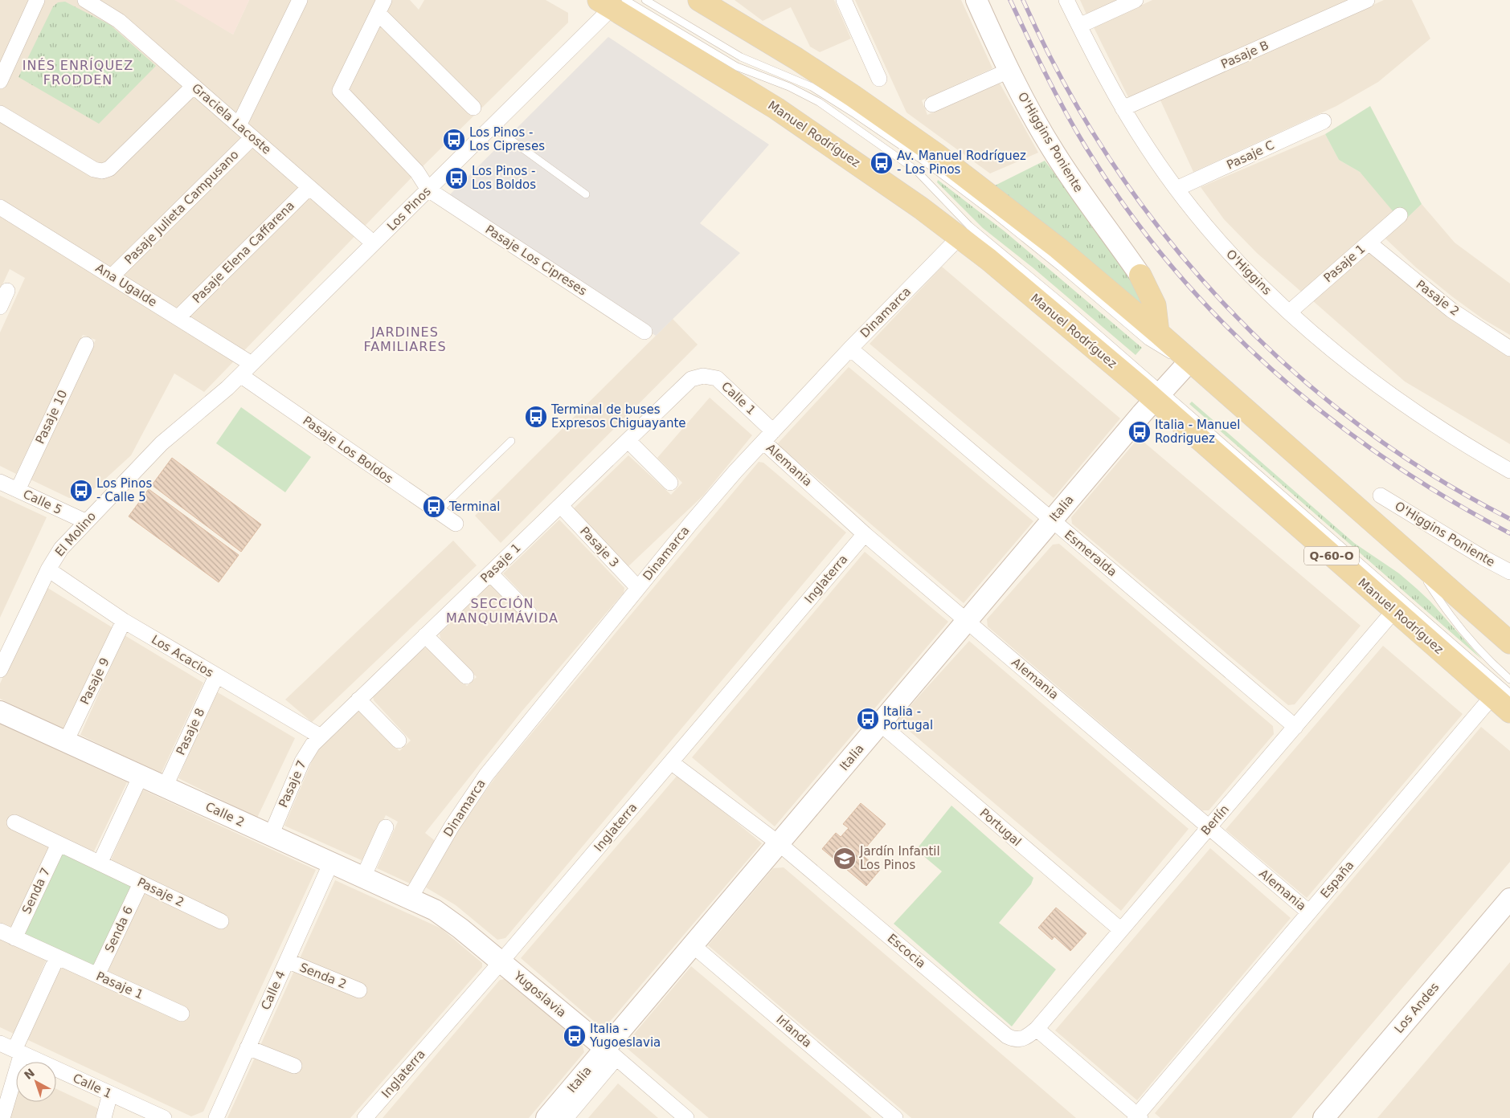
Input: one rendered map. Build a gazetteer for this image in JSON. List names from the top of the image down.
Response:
{
  "streets": {
    "main road": ["Manuel Rodríguez", "Q-60-O"],
    "street": [
      "Pasaje B",
      "Graciela Lacoste",
      "O'Higgins Poniente",
      "Pasaje C",
      "Pasaje Julieta Campusano",
      "Los Pinos",
      "Pasaje Elena Caffarena",
      "Pasaje Los Cipreses",
      "Pasaje 1",
      "O'Higgins",
      "Ana Ugalde",
      "Pasaje 2",
      "Dinamarca",
      "Calle 1",
      "Pasaje 10",
      "Pasaje Los Boldos",
      "Alemania",
      "Calle 5",
      "Italia",
      "El Molino",
      "Pasaje 3",
      "Esmeralda",
      "Inglaterra",
      "Los Acacios",
      "Pasaje 9",
      "Pasaje 8",
      "Pasaje 7",
      "Calle 2",
      "Berlín",
      "Portugal",
      "España",
      "Senda 7",
      "Senda 6",
      "Escocia",
      "Senda 2",
      "Calle 4",
      "Yugoslavia",
      "Los Andes",
      "Irlanda"
    ]
  },
  "crossings": [
    ["Pasaje B", "O'Higgins"],
    ["Graciela Lacoste", "Pasaje Julieta Campusano"],
    ["Graciela Lacoste", "Los Pinos"],
    ["Graciela Lacoste", "Pasaje Elena Caffarena"],
    ["Manuel Rodríguez", "Los Pinos"],
    ["Manuel Rodríguez", "Dinamarca"],
    ["Manuel Rodríguez", "Italia"],
    ["Manuel Rodríguez", "Berlín"],
    ["Manuel Rodríguez", "España"],
    ["Pasaje C", "O'Higgins"],
    ["Pasaje Julieta Campusano", "Ana Ugalde"],
    ["Los Pinos", "Pasaje Los Cipreses"],
    ["Los Pinos", "Ana Ugalde"],
    ["Los Pinos", "Pasaje Los Boldos"],
    ["Los Pinos", "El Molino"],
    ["Pasaje Elena Caffarena", "Ana Ugalde"],
    ["Pasaje 1", "O'Higgins"],
    ["Pasaje 1", "Pasaje 2"],
    ["Pasaje 1", "Calle 1"],
    ["Pasaje 1", "Pasaje 3"],
    ["Pasaje 1", "Los Acacios"],
    ["Pasaje 1", "Pasaje 7"],
    ["Pasaje 1", "Senda 7"],
    ["Pasaje 1", "Senda 6"],
    ["Pasaje 2", "Senda 7"],
    ["Pasaje 2", "Senda 6"],
    ["Dinamarca", "Calle 1"],
    ["Dinamarca", "Alemania"],
    ["Dinamarca", "Pasaje 3"],
    ["Dinamarca", "Esmeralda"],
    ["Dinamarca", "Calle 2"],
    ["Calle 1", "Alemania"],
    ["Pasaje 10", "Calle 5"],
    ["Pasaje Los Boldos", "El Molino"],
    ["Alemania", "Italia"],
    ["Alemania", "Inglaterra"],
    ["Alemania", "Berlín"],
    ["Alemania", "España"],
    ["Calle 5", "El Molino"],
    ["Italia", "Esmeralda"],
    ["Italia", "Portugal"],
    ["Italia", "Escocia"],
    ["Italia", "Yugoslavia"],
    ["Italia", "Irlanda"],
    ["El Molino", "Los Acacios"],
    ["Esmeralda", "Berlín"],
    ["Inglaterra", "Escocia"],
    ["Inglaterra", "Yugoslavia"],
    ["Los Acacios", "Pasaje 9"],
    ["Los Acacios", "Pasaje 8"],
    ["Los Acacios", "Pasaje 7"],
    ["Pasaje 9", "Calle 2"],
    ["Pasaje 8", "Calle 2"],
    ["Pasaje 7", "Calle 2"],
    ["Calle 2", "Calle 4"],
    ["Calle 2", "Yugoslavia"],
    ["Berlín", "Portugal"],
    ["Berlín", "Escocia"],
    ["Senda 2", "Calle 4"]
  ],
  "districts": ["INÉS ENRÍQUEZ FRODDEN", "JARDINES FAMILIARES", "SECCIÓN MANQUIMÁVIDA"],
  "places": {
    "bus stop": [
      "Los Pinos - Los Cipreses",
      "Av. Manuel Rodríguez - Los Pinos",
      "Los Pinos - Los Boldos",
      "Terminal de buses Expresos Chiguayante",
      "Italia - Manuel Rodriguez",
      "Los Pinos - Calle 5",
      "Terminal",
      "Italia - Portugal",
      "Italia - Yugoeslavia"
    ],
    "school or university": ["Jardín Infantil Los Pinos"]
  },
  "north": "top left"
}
